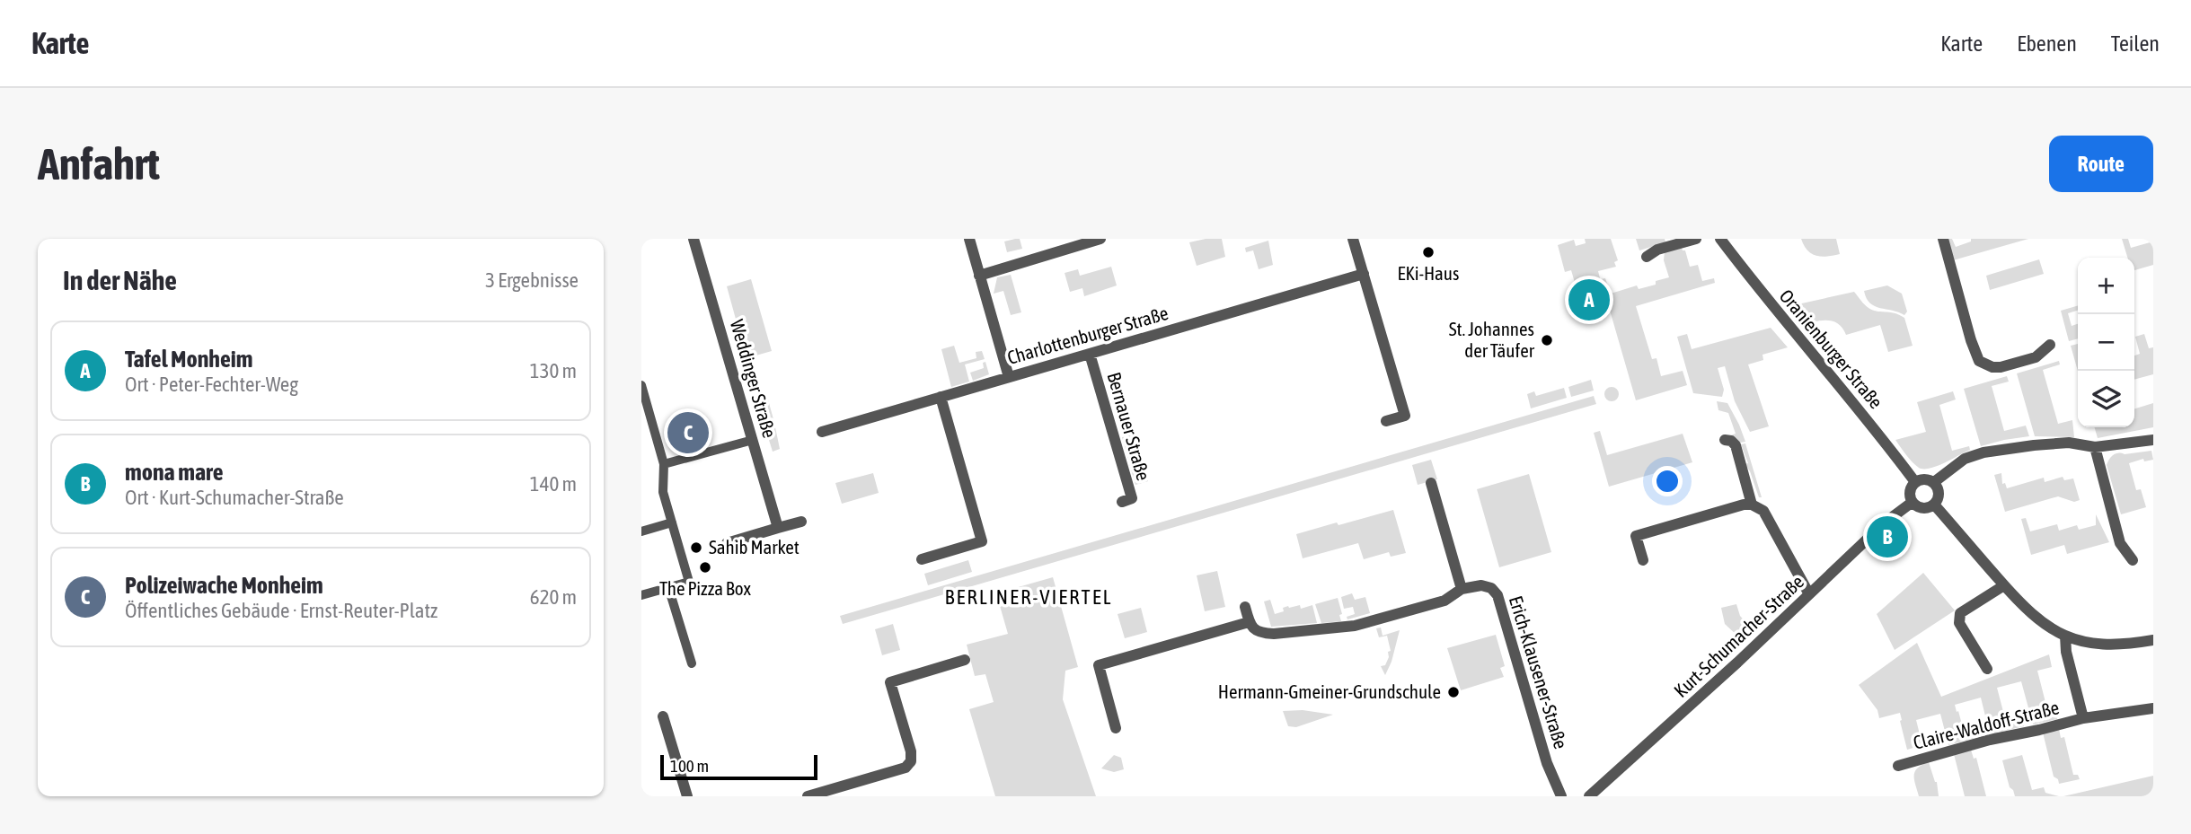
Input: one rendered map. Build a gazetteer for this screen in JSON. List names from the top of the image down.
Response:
{
  "streets": {
    "street": [
      "Charlottenburger Straße",
      "Oranienburger Straße",
      "Weddinger Straße",
      "Bernauer Straße",
      "Kurt-Schumacher-Straße",
      "Erich-Klausener-Straße",
      "Claire-Waldoff-Straße"
    ]
  },
  "crossings": [
    ["Charlottenburger Straße", "Bernauer Straße"],
    ["Oranienburger Straße", "Kurt-Schumacher-Straße"]
  ],
  "districts": ["BERLINER-VIERTEL"],
  "places": [
    "EKi-Haus",
    "St. Johannes der Täufer",
    "Sahib Market",
    "The Pizza Box",
    "Hermann-Gmeiner-Grundschule"
  ],
  "scale_bar": "100 m",
  "page": {
    "header": "Karte",
    "nav": ["Karte", "Ebenen", "Teilen"],
    "buttons": "Route",
    "title": "Anfahrt",
    "heading": ["In der Nähe", "3 Ergebnisse"],
    "map_buttons": ["+", "−"],
    "pins": ["A", "C", "B"],
    "list": [
      {
        "mark": "A",
        "name": "Tafel Monheim",
        "note": "Ort · Peter-Fechter-Weg",
        "value": "130 m"
      },
      {
        "mark": "B",
        "name": "mona mare",
        "note": "Ort · Kurt-Schumacher-Straße",
        "value": "140 m"
      },
      {
        "mark": "C",
        "name": "Polizeiwache Monheim",
        "note": "Öffentliches Gebäude · Ernst-Reuter-Platz",
        "value": "620 m"
      }
    ],
    "scale": "100 m"
  }
}
